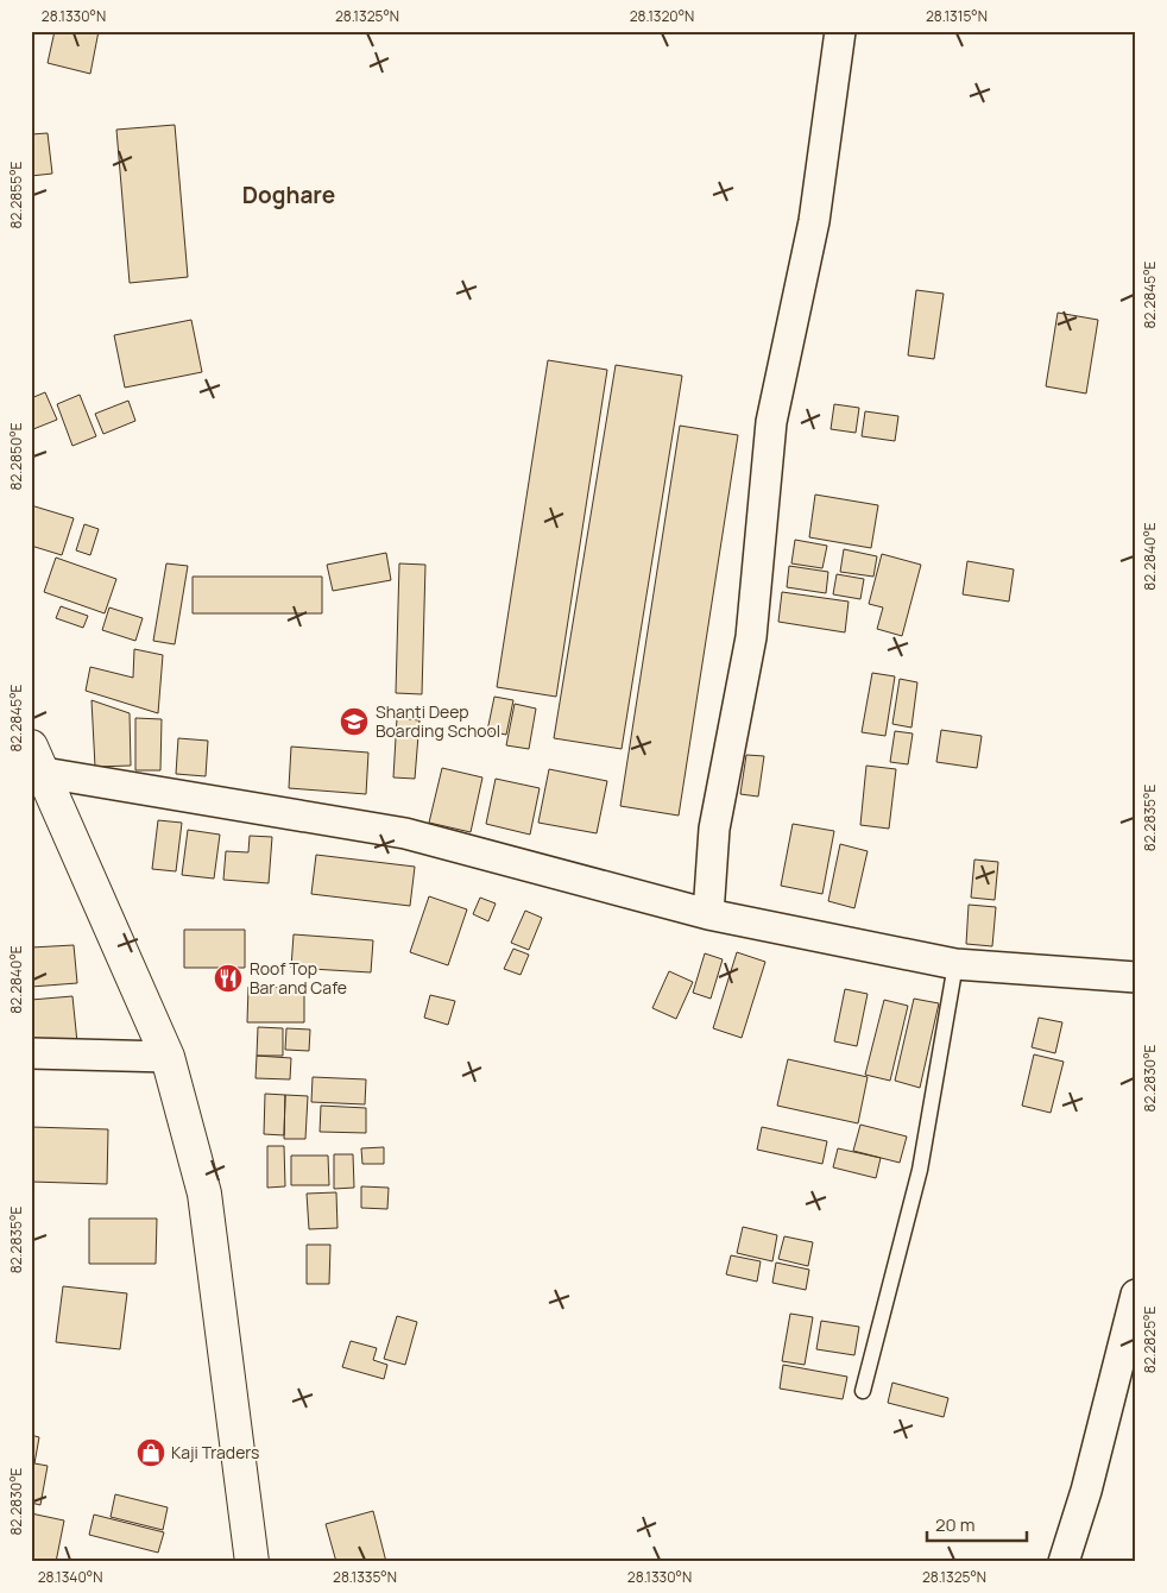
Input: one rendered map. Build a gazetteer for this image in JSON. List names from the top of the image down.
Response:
{
  "districts": ["Doghare"],
  "places": {
    "school or university": ["Shanti Deep Boarding School"],
    "restaurant": ["Roof Top Bar and Cafe"],
    "shop": ["Kaji Traders"]
  },
  "scale_bar": "20 m",
  "coordinates": [
    "28.1330°N",
    "28.1325°N",
    "28.1320°N",
    "28.1315°N",
    "82.2855°E",
    "82.2845°E",
    "82.2850°E",
    "82.2840°E",
    "82.2835°E",
    "82.2830°E",
    "82.2825°E",
    "28.1340°N",
    "28.1335°N"
  ]
}
